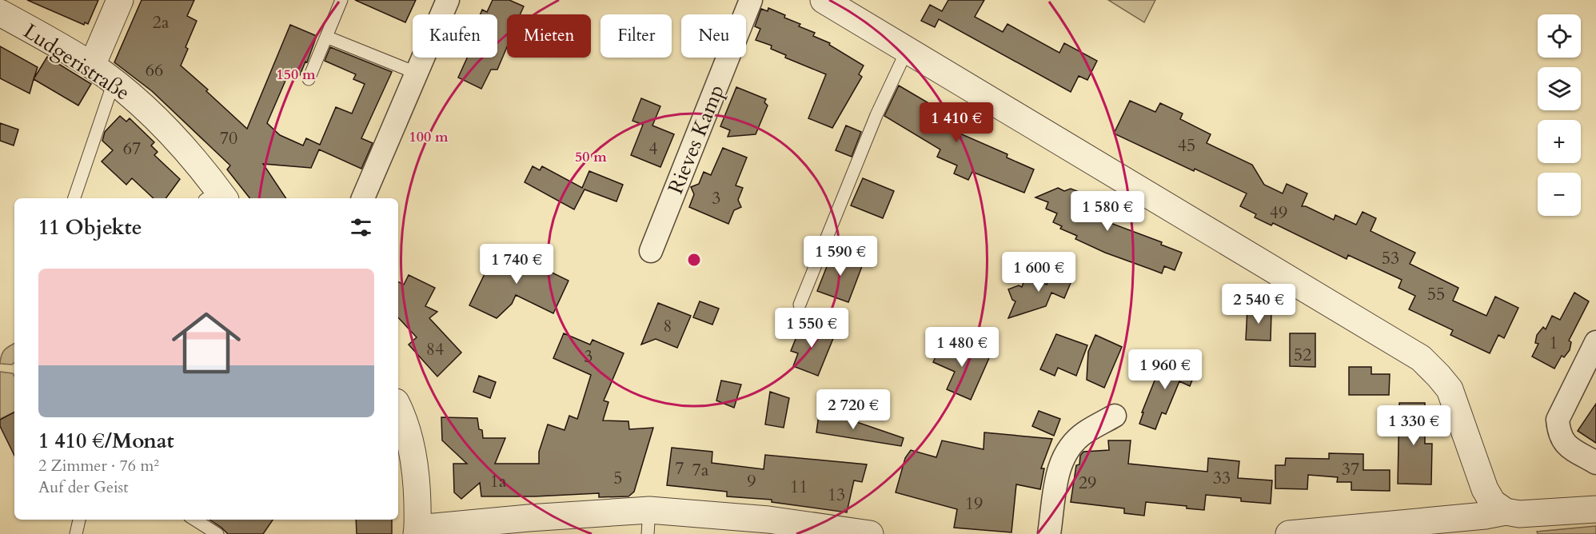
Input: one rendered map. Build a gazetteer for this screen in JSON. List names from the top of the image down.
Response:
{
  "streets": {
    "street": ["Ludgeristraße", "Rieves Kamp"]
  },
  "house_numbers": [
    "2a",
    "66",
    "70",
    "45",
    "67",
    "4",
    "3",
    "49",
    "53",
    "55",
    "8",
    "1",
    "84",
    "52",
    "3",
    "7",
    "37",
    "7a",
    "5",
    "33",
    "1a",
    "9",
    "29",
    "11",
    "13",
    "19"
  ],
  "page": {
    "map_buttons": ["+", "−"],
    "chip": [
      "Kaufen",
      "Mieten",
      "Filter",
      "Neu"
    ],
    "price": [
      "1 410 €",
      "1 580 €",
      "1 590 €",
      "1 740 €",
      "1 600 €",
      "2 540 €",
      "1 550 €",
      "1 480 €",
      "1 960 €",
      "2 720 €",
      "1 330 €"
    ],
    "heading": "11 Objekte",
    "list": [
      {
        "name": "1 410 €/Monat",
        "note": "2 Zimmer · 76 m² · Auf der Geist"
      }
    ]
  },
  "rings": ["150 m", "100 m", "50 m"]
}
